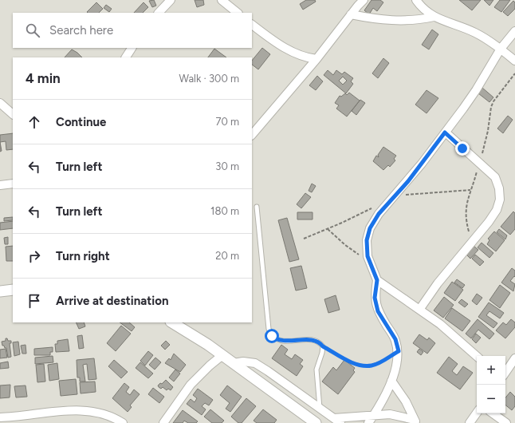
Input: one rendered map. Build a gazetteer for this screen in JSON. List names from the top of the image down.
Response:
{
  "page": {
    "search": "Search here",
    "heading": ["4 min", "Walk · 300 m"],
    "list": [
      ["Continue", "70 m"],
      ["Turn left", "30 m"],
      ["Turn left", "180 m"],
      ["Turn right", "20 m"],
      "Arrive at destination"
    ],
    "map_buttons": ["+", "−"]
  }
}
